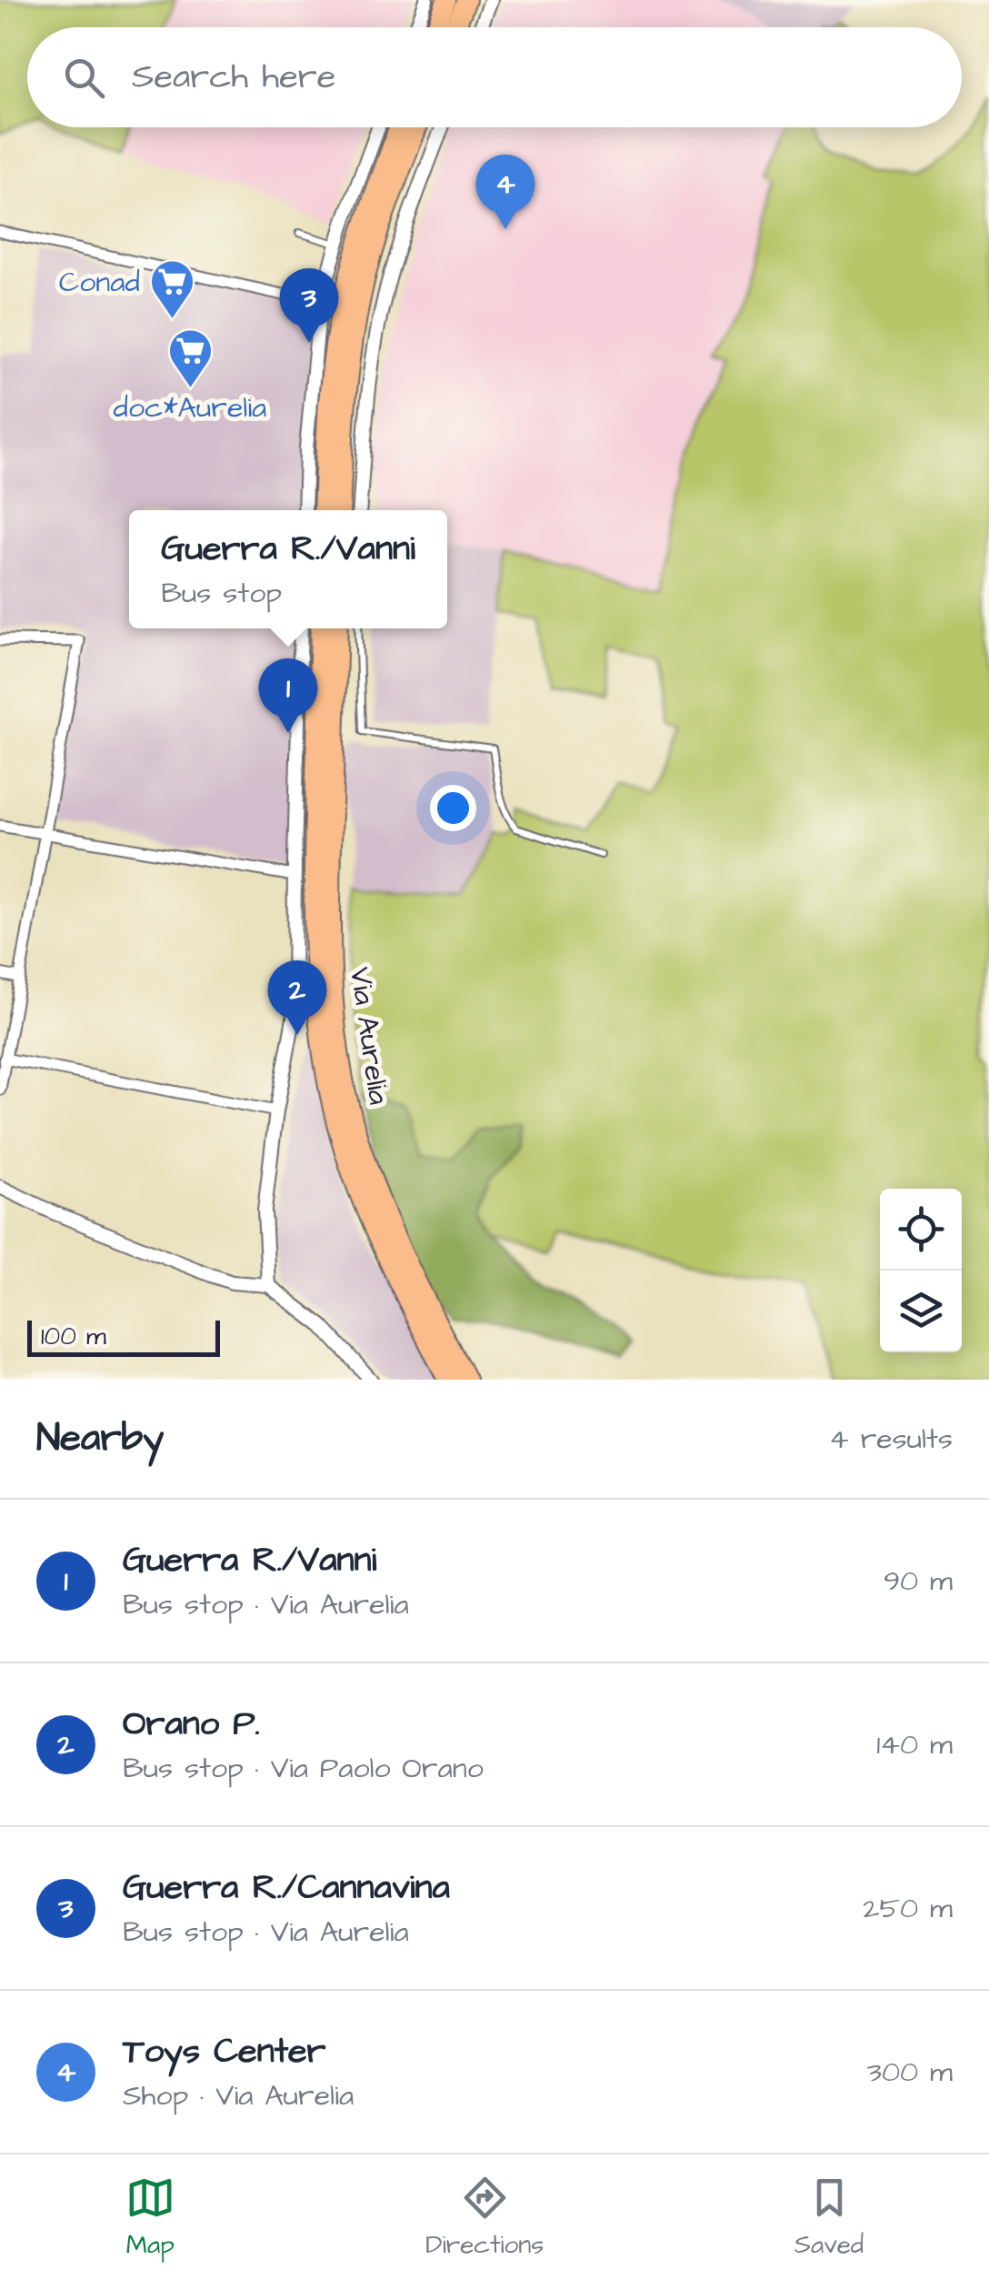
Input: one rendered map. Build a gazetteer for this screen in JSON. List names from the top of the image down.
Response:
{
  "streets": {
    "highway": ["Via Aurelia"]
  },
  "places": {
    "supermarket": ["Conad", "doc*Aurelia"]
  },
  "scale_bar": "100 m",
  "page": {
    "search": "Search here",
    "pins": [
      "4",
      "3",
      "1",
      "2"
    ],
    "popup": ["Guerra R./Vanni", "Bus stop"],
    "scale": "100 m",
    "heading": ["Nearby", "4 results"],
    "list": [
      {
        "mark": "1",
        "name": "Guerra R./Vanni",
        "note": "Bus stop · Via Aurelia",
        "value": "90 m"
      },
      {
        "mark": "2",
        "name": "Orano P.",
        "note": "Bus stop · Via Paolo Orano",
        "value": "140 m"
      },
      {
        "mark": "3",
        "name": "Guerra R./Cannavina",
        "note": "Bus stop · Via Aurelia",
        "value": "250 m"
      },
      {
        "mark": "4",
        "name": "Toys Center",
        "note": "Shop · Via Aurelia",
        "value": "300 m"
      }
    ],
    "nav": ["Map", "Directions", "Saved"]
  }
}
